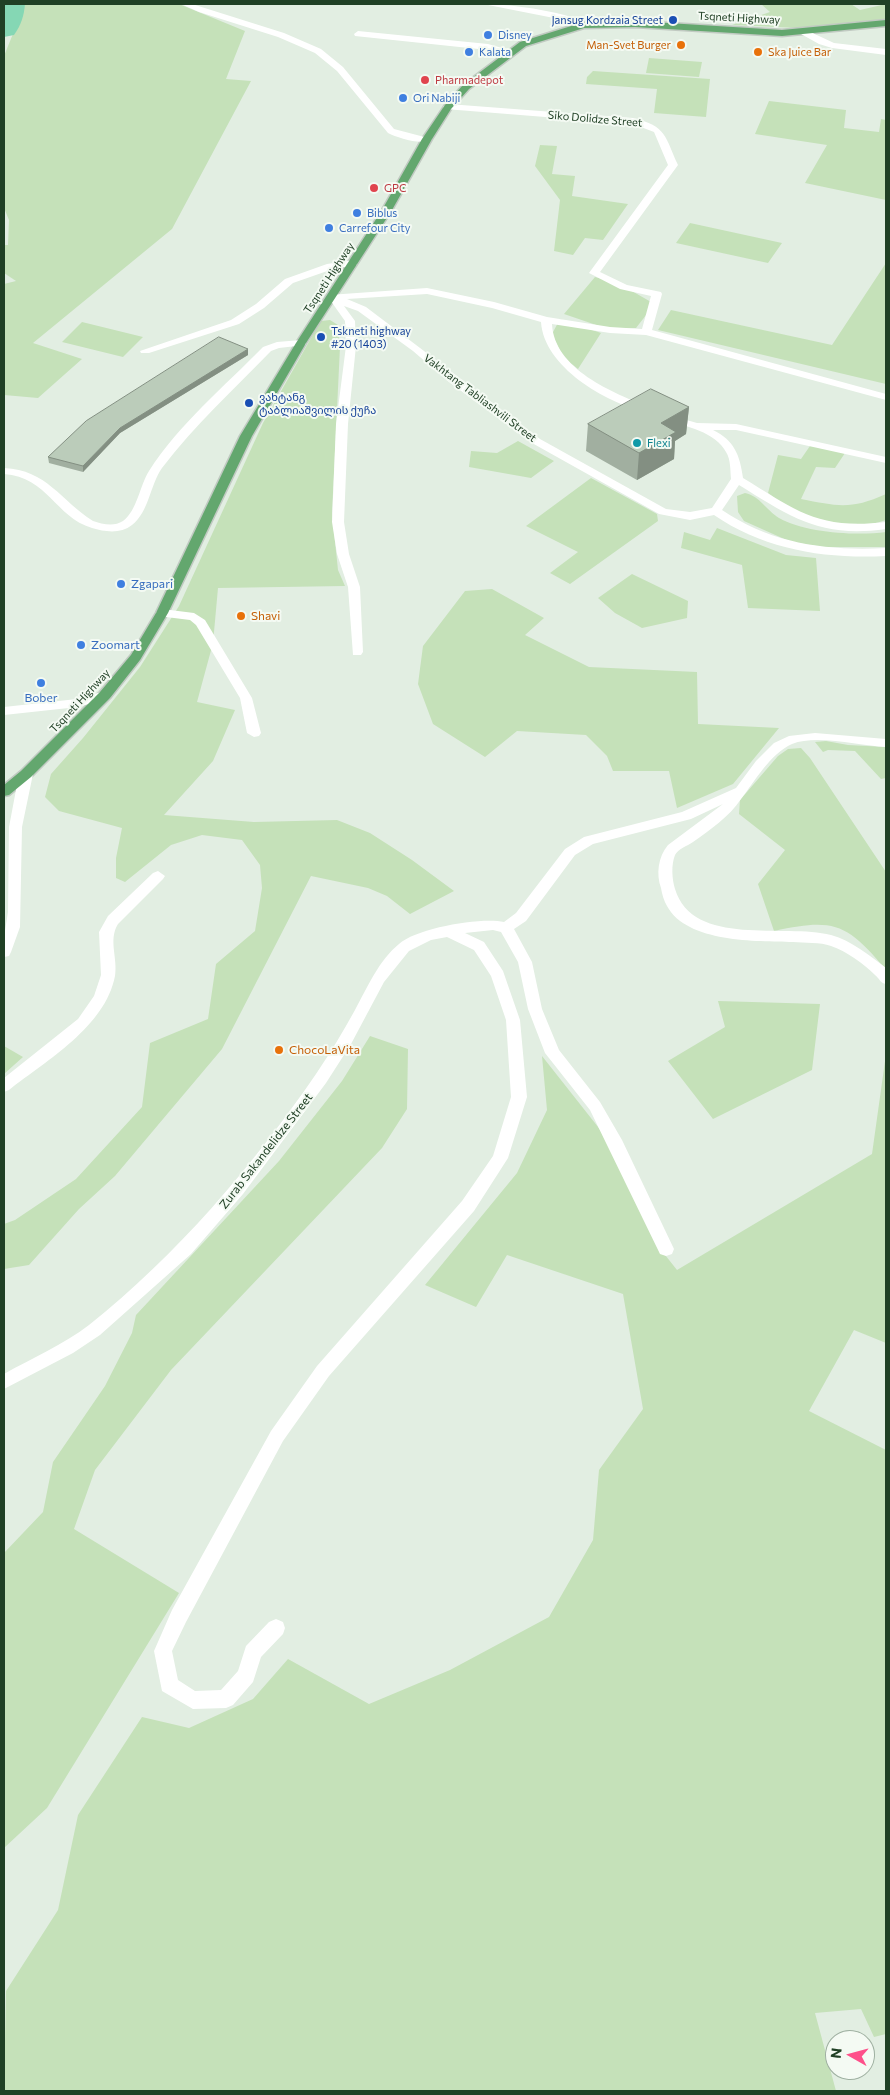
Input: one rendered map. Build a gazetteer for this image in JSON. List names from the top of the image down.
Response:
{
  "streets": {
    "main road": ["Tsqneti Highway"],
    "street": ["Siko Dolidze Street", "Vakhtang Tabliashvili Street", "Zurab Sakandelidze Street"]
  },
  "crossings": [
    ["Tsqneti Highway", "Siko Dolidze Street"],
    ["Tsqneti Highway", "Vakhtang Tabliashvili Street"]
  ],
  "places": [
    "Jansug Kordzaia Street",
    "Disney",
    "Man-Svet Burger",
    "Kalata",
    "Ska Juice Bar",
    "Pharmadepot",
    "Ori Nabiji",
    "GPC",
    "Biblus",
    "Carrefour City",
    "Tskneti highway #20 (1403)",
    "ვახტანგ ტაბლიაშვილის ქუჩა",
    "Flexi",
    "Zgapari",
    "Shavi",
    "Zoomart",
    "Bober",
    "ChocoLaVita"
  ],
  "north": "left"
}
